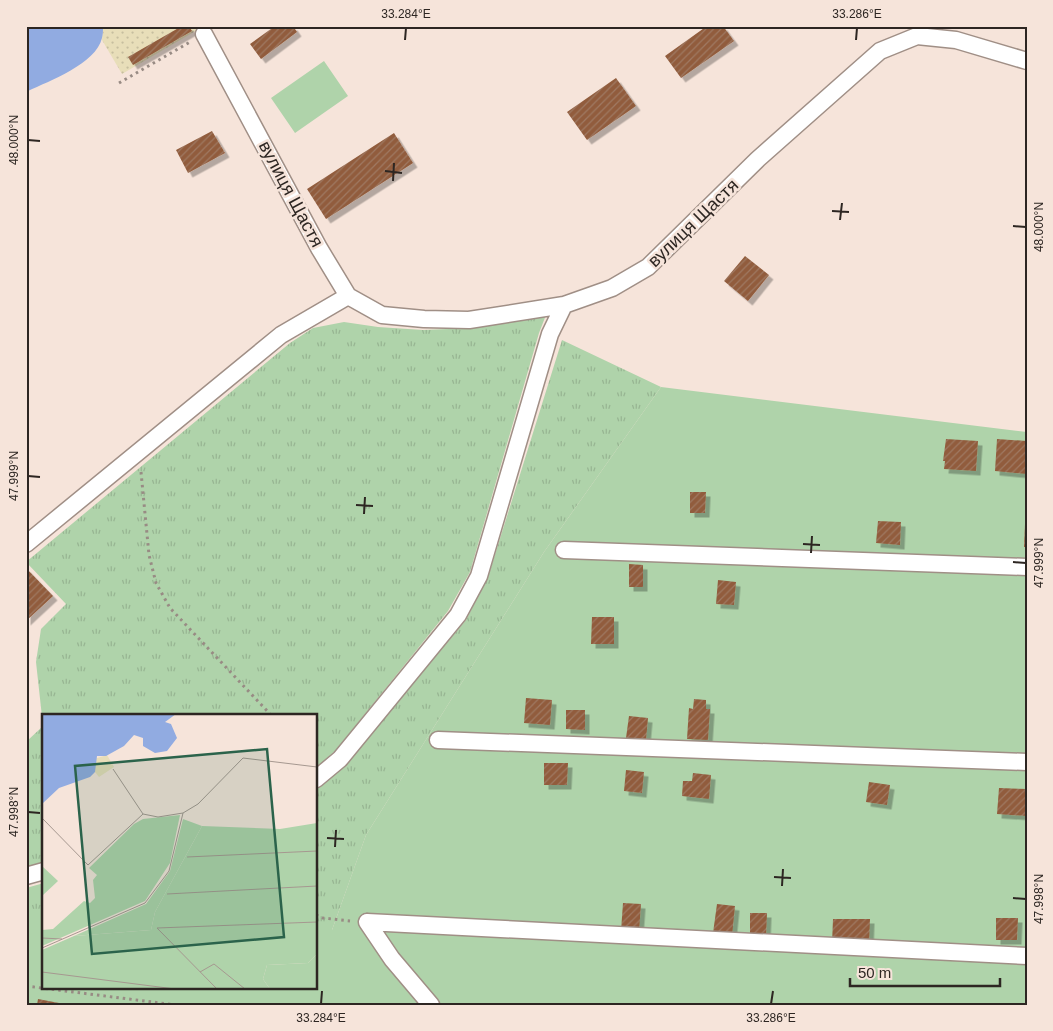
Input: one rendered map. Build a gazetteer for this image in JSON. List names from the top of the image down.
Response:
{
  "streets": {
    "street": ["вулиця Щастя"]
  },
  "scale_bar": "50 m",
  "coordinates": [
    "33.284°E",
    "33.286°E",
    "48.000°N",
    "47.999°N",
    "47.998°N"
  ]
}
